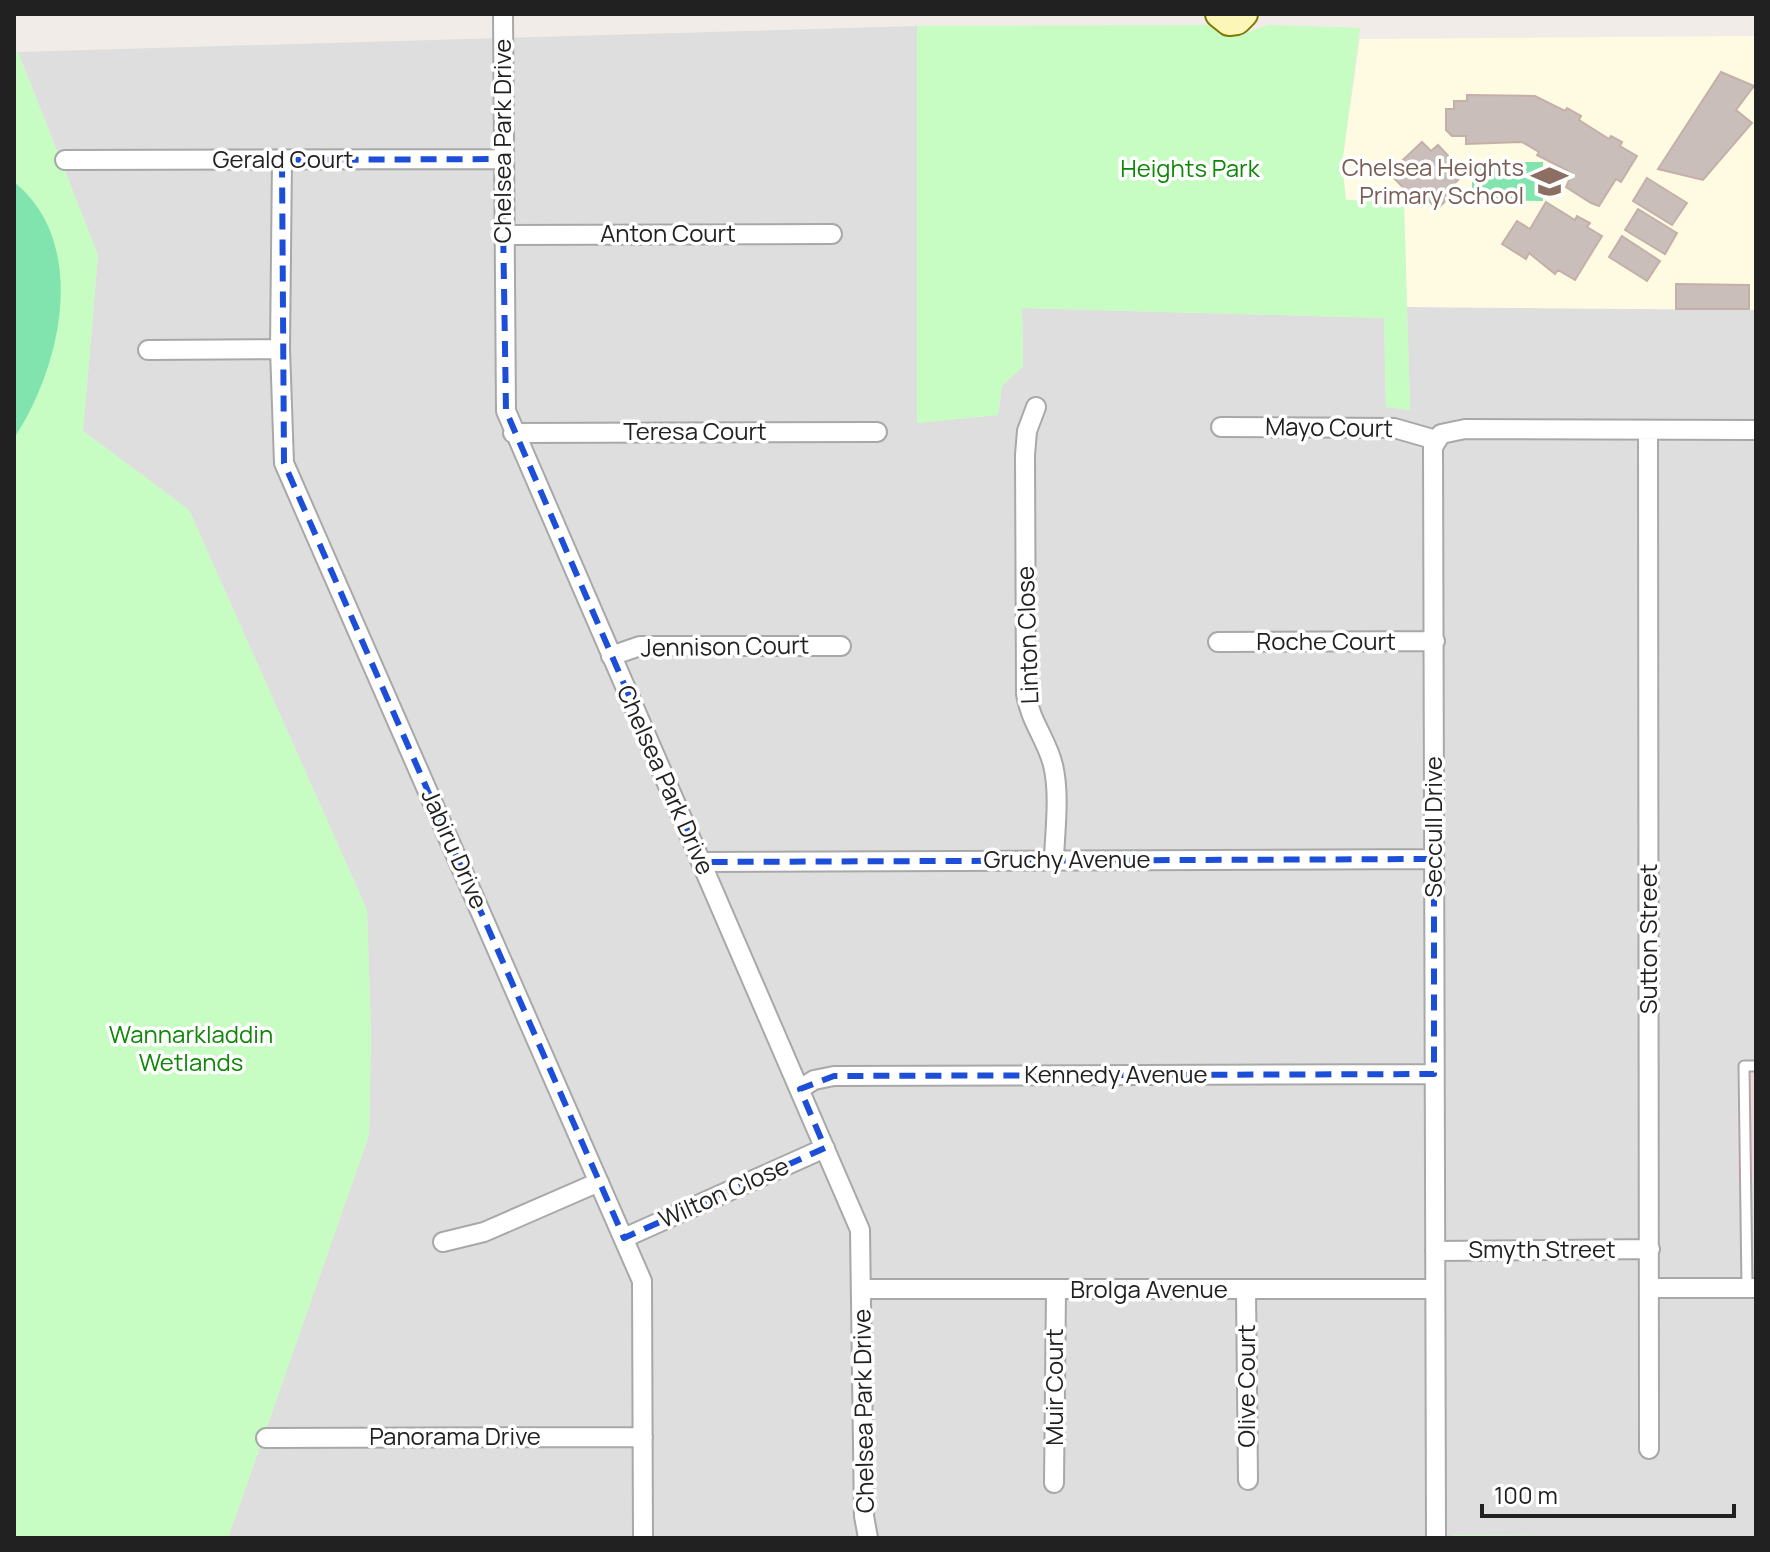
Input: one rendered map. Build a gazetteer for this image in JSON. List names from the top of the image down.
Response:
{
  "streets": {
    "street": [
      "Chelsea Park Drive",
      "Gerald Court",
      "Anton Court",
      "Mayo Court",
      "Teresa Court",
      "Linton Close",
      "Roche Court",
      "Jennison Court",
      "Seccull Drive",
      "Jabiru Drive",
      "Gruchy Avenue",
      "Sutton Street",
      "Kennedy Avenue",
      "Wilton Close",
      "Smyth Street",
      "Brolga Avenue",
      "Olive Court",
      "Muir Court",
      "Panorama Drive"
    ]
  },
  "crossings": [
    ["Chelsea Park Drive", "Gerald Court"],
    ["Chelsea Park Drive", "Anton Court"],
    ["Chelsea Park Drive", "Teresa Court"],
    ["Chelsea Park Drive", "Jennison Court"],
    ["Chelsea Park Drive", "Gruchy Avenue"],
    ["Chelsea Park Drive", "Kennedy Avenue"],
    ["Chelsea Park Drive", "Wilton Close"],
    ["Chelsea Park Drive", "Brolga Avenue"],
    ["Gerald Court", "Jabiru Drive"],
    ["Mayo Court", "Seccull Drive"],
    ["Linton Close", "Gruchy Avenue"],
    ["Roche Court", "Seccull Drive"],
    ["Seccull Drive", "Gruchy Avenue"],
    ["Seccull Drive", "Kennedy Avenue"],
    ["Seccull Drive", "Smyth Street"],
    ["Seccull Drive", "Brolga Avenue"],
    ["Jabiru Drive", "Wilton Close"],
    ["Jabiru Drive", "Panorama Drive"],
    ["Sutton Street", "Smyth Street"],
    ["Brolga Avenue", "Olive Court"],
    ["Brolga Avenue", "Muir Court"]
  ],
  "parks": ["Heights Park", "Wannarkladdin Wetlands"],
  "places": {
    "school or university": ["Chelsea Heights Primary School"]
  },
  "scale_bar": "100 m"
}
